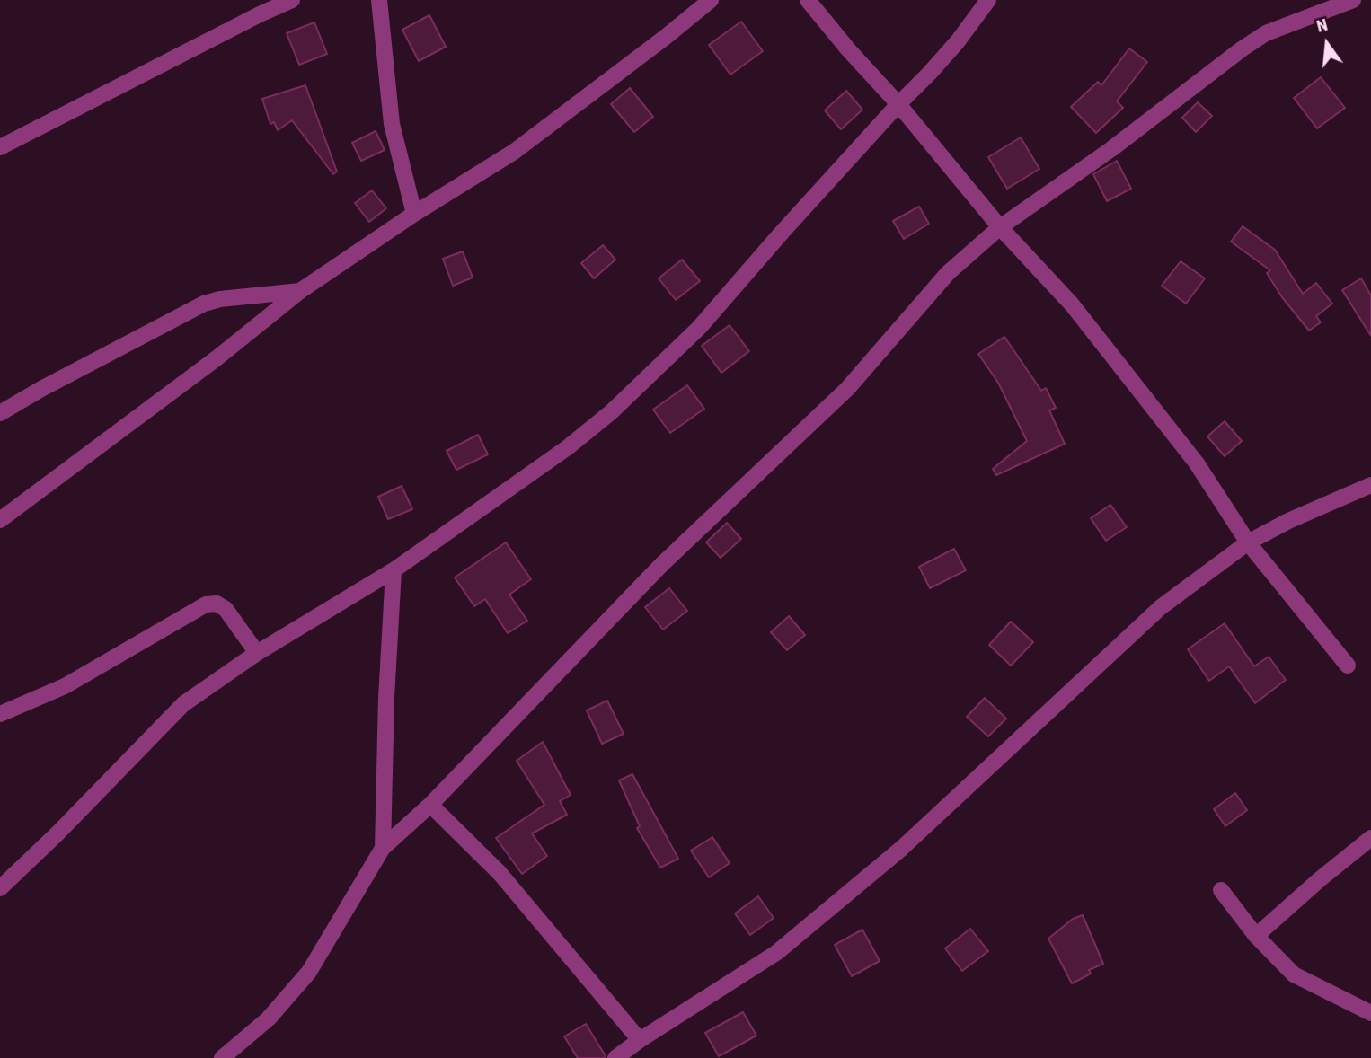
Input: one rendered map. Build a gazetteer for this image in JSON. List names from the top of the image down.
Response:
{
  "north": "top"
}
